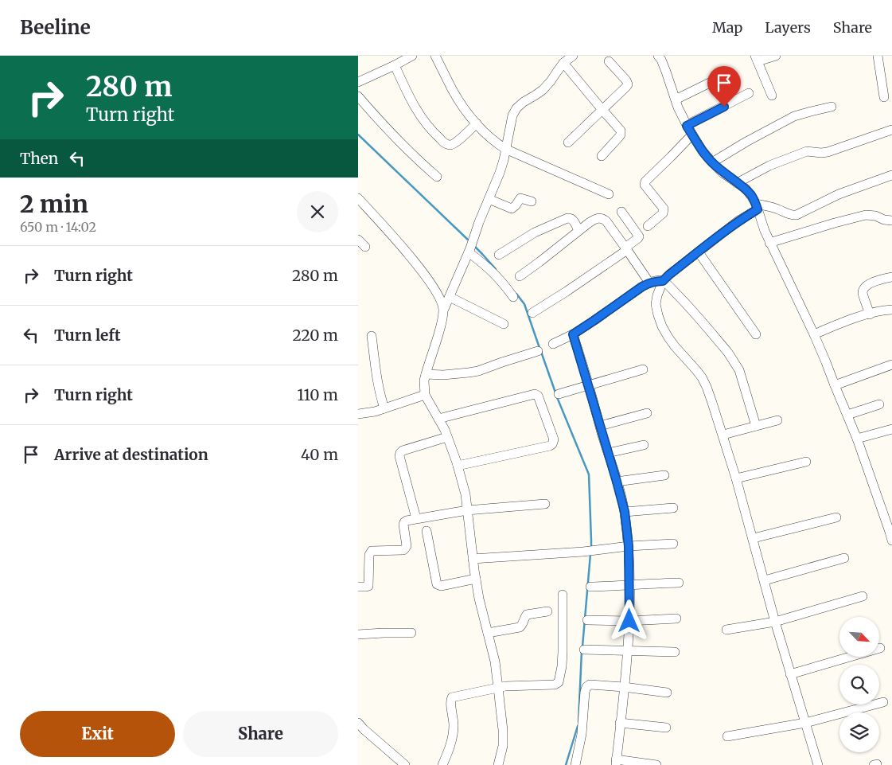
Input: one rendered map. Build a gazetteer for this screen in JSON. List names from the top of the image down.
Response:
{
  "north": "bottom right",
  "page": {
    "header": "Beeline",
    "nav": ["Map", "Layers", "Share"],
    "turn": ["280 m", "Turn right"],
    "then": "Then",
    "heading": ["2 min", "650 m · 14:02"],
    "list": [
      {
        "name": "Turn right",
        "value": "280 m"
      },
      {
        "name": "Turn left",
        "value": "220 m"
      },
      {
        "name": "Turn right",
        "value": "110 m"
      },
      {
        "name": "Arrive at destination",
        "value": "40 m"
      }
    ],
    "buttons": ["Exit", "Share"]
  }
}
